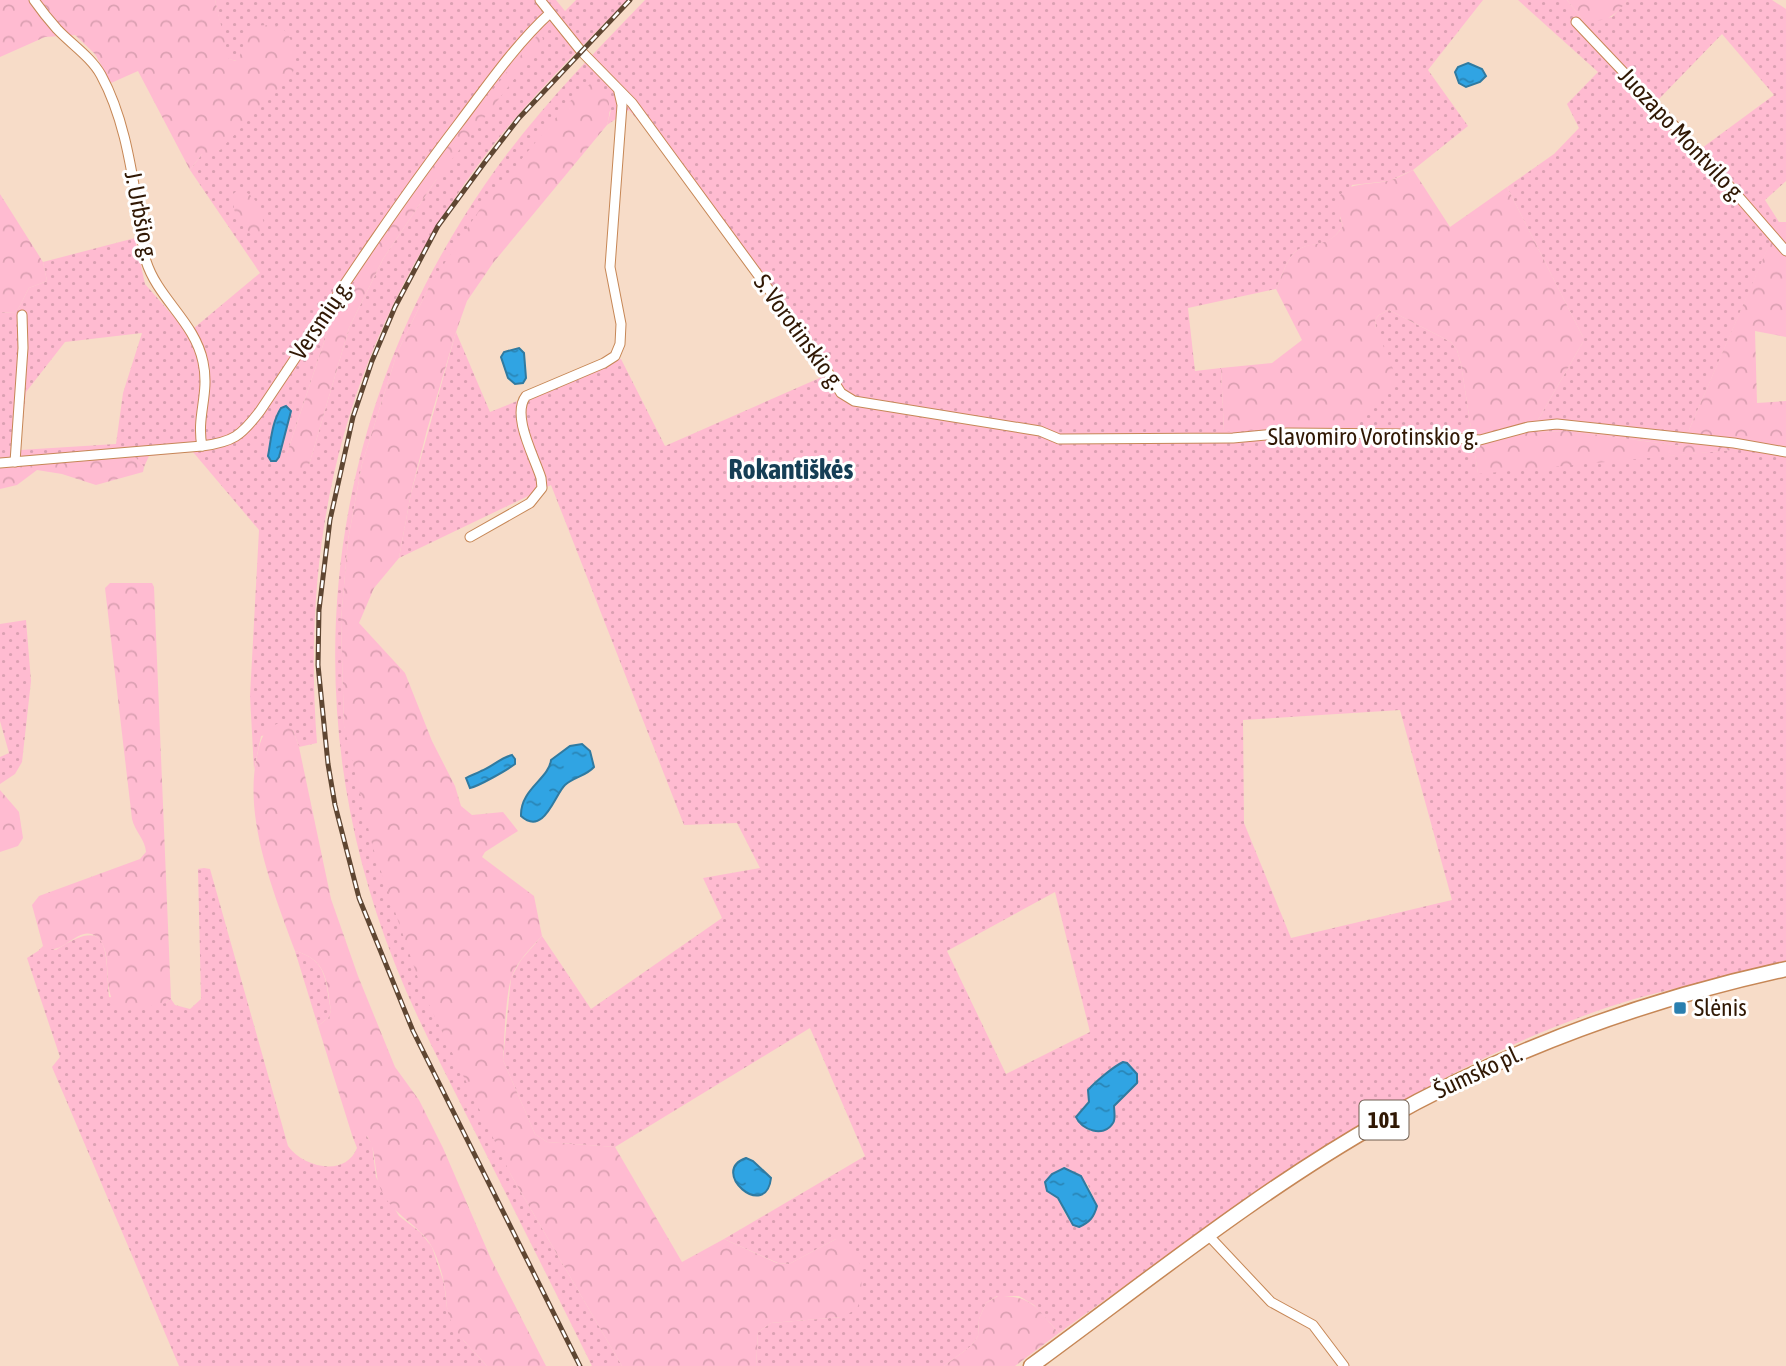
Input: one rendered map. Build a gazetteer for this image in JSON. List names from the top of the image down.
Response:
{
  "streets": {
    "main road": ["Šumsko pl.", "101"],
    "street": [
      "Juozapo Montvilo g.",
      "J. Urbšio g.",
      "Versmių g.",
      "S. Vorotinskio g.",
      "Slavomiro Vorotinskio g."
    ]
  },
  "crossings": [
    ["J. Urbšio g.", "Versmių g."],
    ["Versmių g.", "S. Vorotinskio g."],
    ["S. Vorotinskio g.", "Slavomiro Vorotinskio g."]
  ],
  "districts": ["Rokantiškės"],
  "places": {
    "transit": ["Slėnis"]
  }
}
